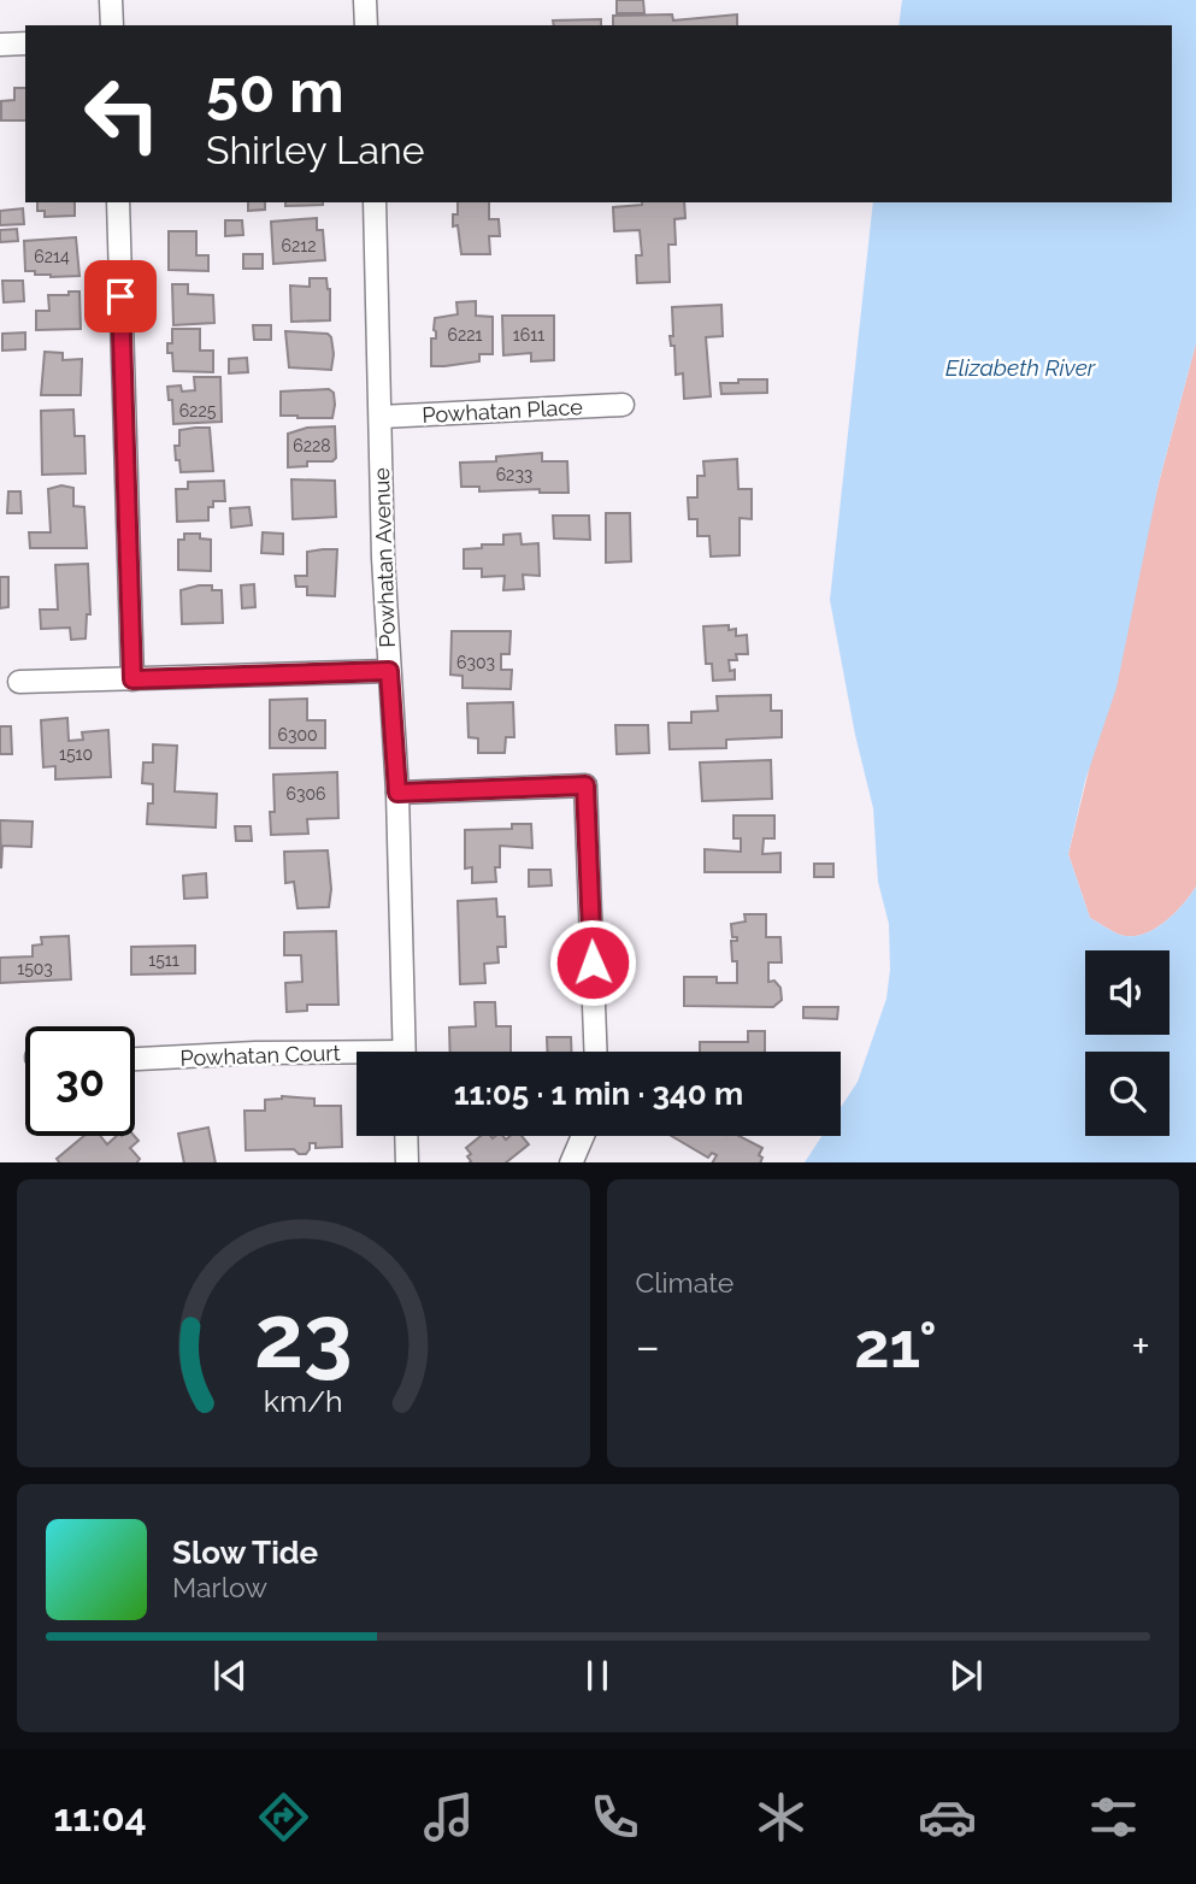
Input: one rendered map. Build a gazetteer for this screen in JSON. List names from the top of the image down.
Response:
{
  "streets": {
    "street": ["Powhatan Place", "Powhatan Avenue", "Powhatan Court"]
  },
  "crossings": [
    ["Powhatan Place", "Powhatan Avenue"]
  ],
  "water": ["Elizabeth River"],
  "house_numbers": [
    "6212",
    "6214",
    "6221",
    "1611",
    "6225",
    "6228",
    "6233",
    "6303",
    "6300",
    "1510",
    "6306",
    "1511",
    "1503"
  ],
  "page": {
    "turn": ["50 m", "Shirley Lane"],
    "limit": "30",
    "trip": "11:05 · 1 min · 340 m",
    "tile": "Climate",
    "heat": ["−", "21°", "+"],
    "song": ["Slow Tide", "Marlow"],
    "tabs": "11:04",
    "gauge": ["23", "km/h"]
  }
}
